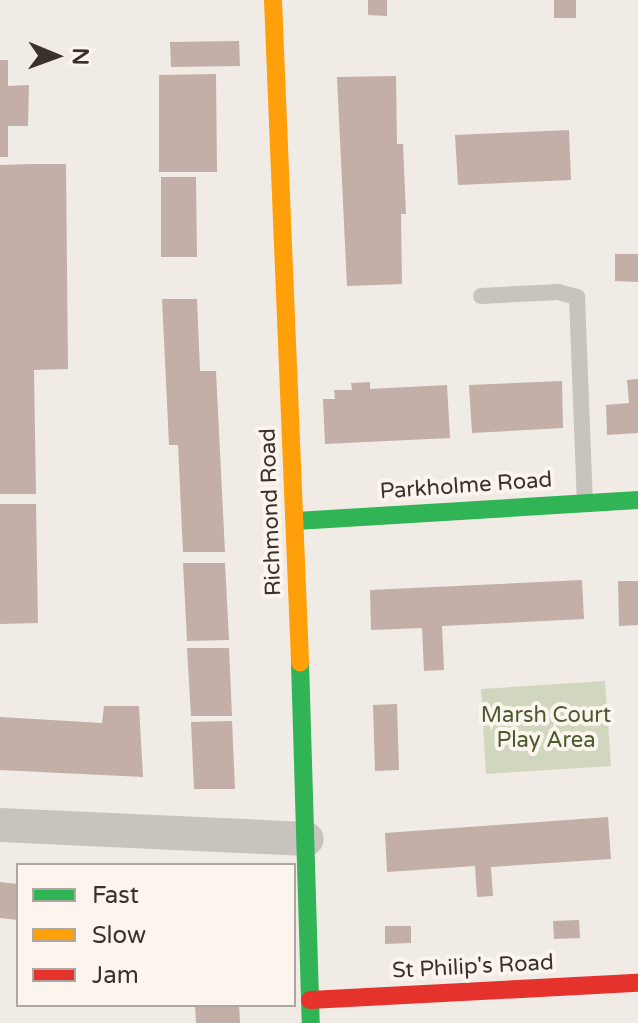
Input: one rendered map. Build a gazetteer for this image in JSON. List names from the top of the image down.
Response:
{
  "streets": {
    "street": ["Parkholme Road", "Richmond Road", "St Philip's Road"]
  },
  "crossings": [
    ["Parkholme Road", "Richmond Road"],
    ["Richmond Road", "St Philip's Road"]
  ],
  "parks": ["Marsh Court Play Area"],
  "legend": ["Fast", "Slow", "Jam"],
  "north": "right"
}
